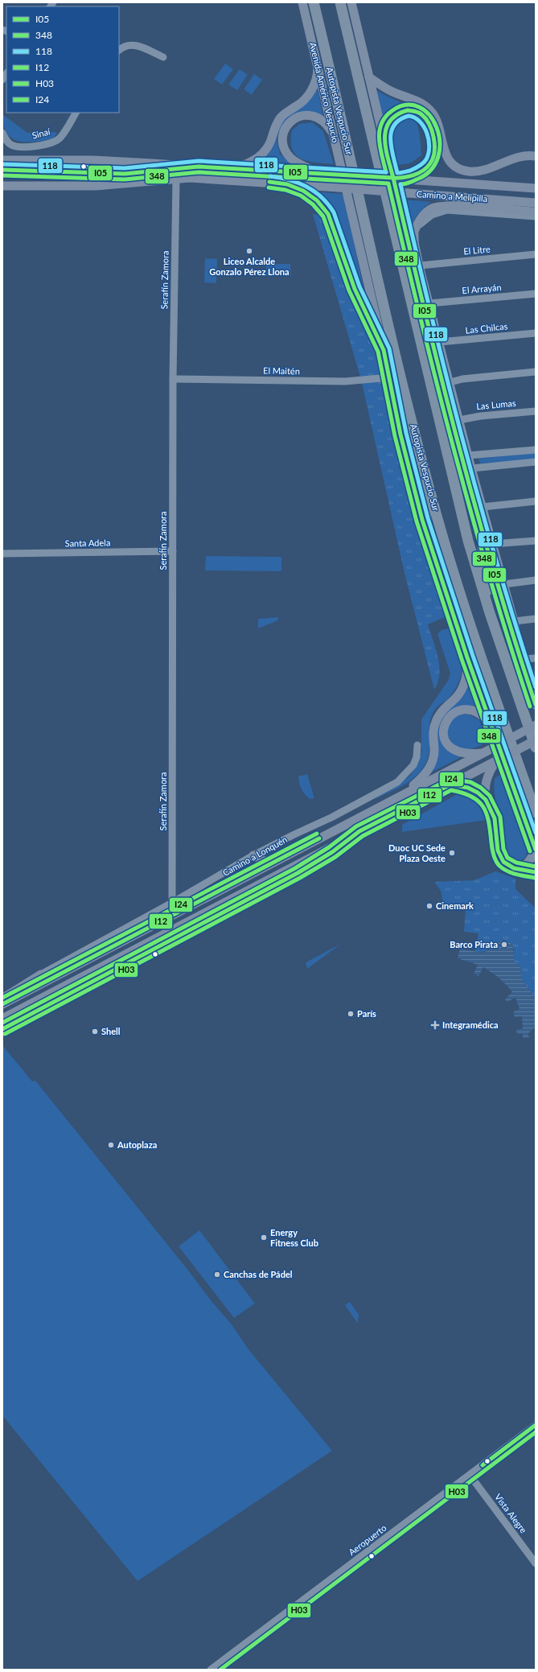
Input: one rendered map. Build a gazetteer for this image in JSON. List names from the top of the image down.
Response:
{
  "streets": {
    "highway": ["Autopista Vespucio Sur"],
    "main road": ["Avenida Américo Vespucio", "Camino a Melipilla", "Camino a Lonquén"],
    "street": [
      "Sinaí",
      "El Litre",
      "Serafín Zamora",
      "El Arrayán",
      "Las Chilcas",
      "El Maitén",
      "Las Lumas",
      "Santa Adela",
      "Vista Alegre",
      "Aeropuerto"
    ]
  },
  "crossings": [
    ["Avenida Américo Vespucio", "El Maitén"],
    ["Camino a Melipilla", "Serafín Zamora"],
    ["Serafín Zamora", "El Maitén"],
    ["Serafín Zamora", "Santa Adela"],
    ["Serafín Zamora", "Camino a Lonquén"],
    ["Vista Alegre", "Aeropuerto"]
  ],
  "places": {
    "other": [
      "Liceo Alcalde Gonzalo Pérez Llona",
      "Duoc UC Sede Plaza Oeste",
      "Cinemark",
      "Barco Pirata",
      "París",
      "Shell",
      "Autoplaza",
      "Energy Fitness Club",
      "Canchas de Pádel"
    ],
    "health": ["Integramédica"]
  },
  "lines": [
    "transit line 348",
    "transit line I05",
    "transit line 118",
    "transit line I24",
    "transit line I12",
    "transit line H03"
  ],
  "legend": [
    "I05",
    "348",
    "118",
    "I12",
    "H03",
    "I24"
  ]
}
